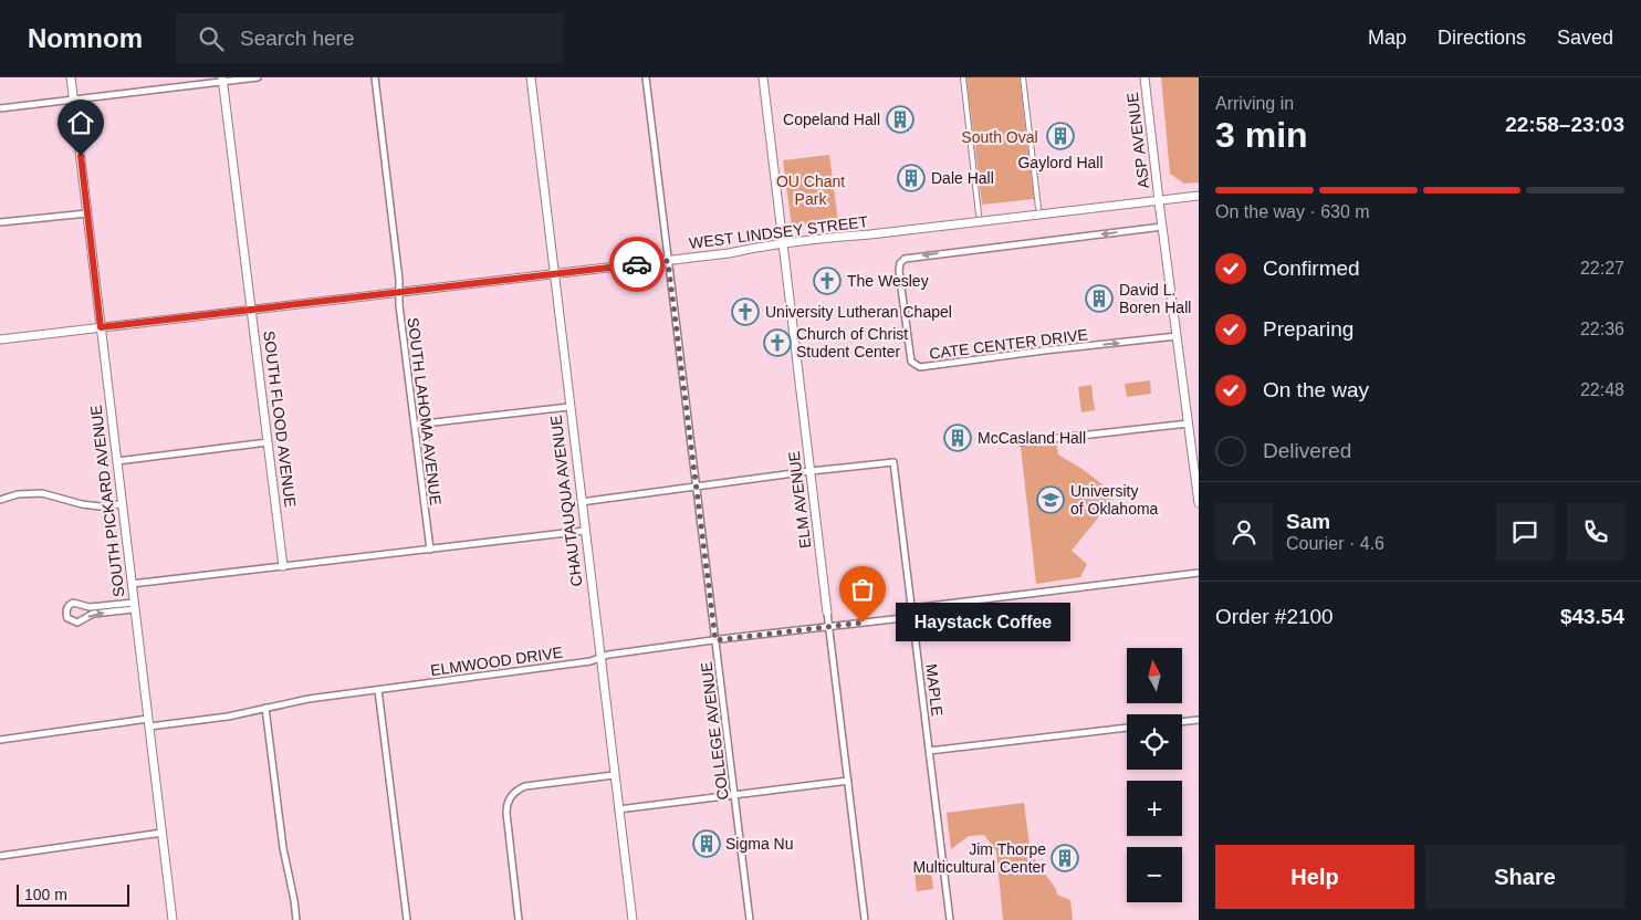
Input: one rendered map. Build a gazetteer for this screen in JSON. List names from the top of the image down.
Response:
{
  "streets": {
    "street": [
      "ASP AVENUE",
      "WEST LINDSEY STREET",
      "CATE CENTER DRIVE",
      "SOUTH LAHOMA AVENUE",
      "SOUTH FLOOD AVENUE",
      "ELM AVENUE",
      "SOUTH PICKARD AVENUE",
      "CHAUTAUQUA AVENUE",
      "ELMWOOD DRIVE",
      "MAPLE",
      "COLLEGE AVENUE"
    ]
  },
  "crossings": [
    ["ASP AVENUE", "WEST LINDSEY STREET"],
    ["ASP AVENUE", "CATE CENTER DRIVE"],
    ["WEST LINDSEY STREET", "SOUTH LAHOMA AVENUE"],
    ["WEST LINDSEY STREET", "SOUTH FLOOD AVENUE"],
    ["WEST LINDSEY STREET", "ELM AVENUE"],
    ["WEST LINDSEY STREET", "SOUTH PICKARD AVENUE"],
    ["WEST LINDSEY STREET", "CHAUTAUQUA AVENUE"],
    ["WEST LINDSEY STREET", "COLLEGE AVENUE"],
    ["ELM AVENUE", "ELMWOOD DRIVE"],
    ["ELM AVENUE", "MAPLE"],
    ["SOUTH PICKARD AVENUE", "ELMWOOD DRIVE"],
    ["CHAUTAUQUA AVENUE", "ELMWOOD DRIVE"],
    ["ELMWOOD DRIVE", "MAPLE"],
    ["ELMWOOD DRIVE", "COLLEGE AVENUE"]
  ],
  "parks": ["South Oval", "OU Chant Park"],
  "places": {
    "building": [
      "Copeland Hall",
      "Gaylord Hall",
      "Dale Hall",
      "David L. Boren Hall",
      "McCasland Hall",
      "Sigma Nu",
      "Jim Thorpe Multicultural Center"
    ],
    "church": ["The Wesley", "University Lutheran Chapel", "Church of Christ Student Center"],
    "school or university": ["University of Oklahoma"],
    "other": ["Haystack Coffee"]
  },
  "scale_bar": "100 m",
  "north": "top",
  "page": {
    "header": "Nomnom",
    "search": "Search here",
    "nav": ["Map", "Directions", "Saved"],
    "heading": ["3 min", "Arriving in", "22:58–23:03"],
    "panel": [
      "Sam",
      "Courier · 4.6",
      "Order #2100",
      "$43.54"
    ],
    "bar": "On the way · 630 m",
    "list": [
      ["Confirmed", "22:27"],
      ["Preparing", "22:36"],
      ["On the way", "22:48"],
      "Delivered"
    ],
    "bubble": "Haystack Coffee",
    "map_buttons": ["+", "−"],
    "buttons": ["Help", "Share"],
    "scale": "100 m"
  }
}
